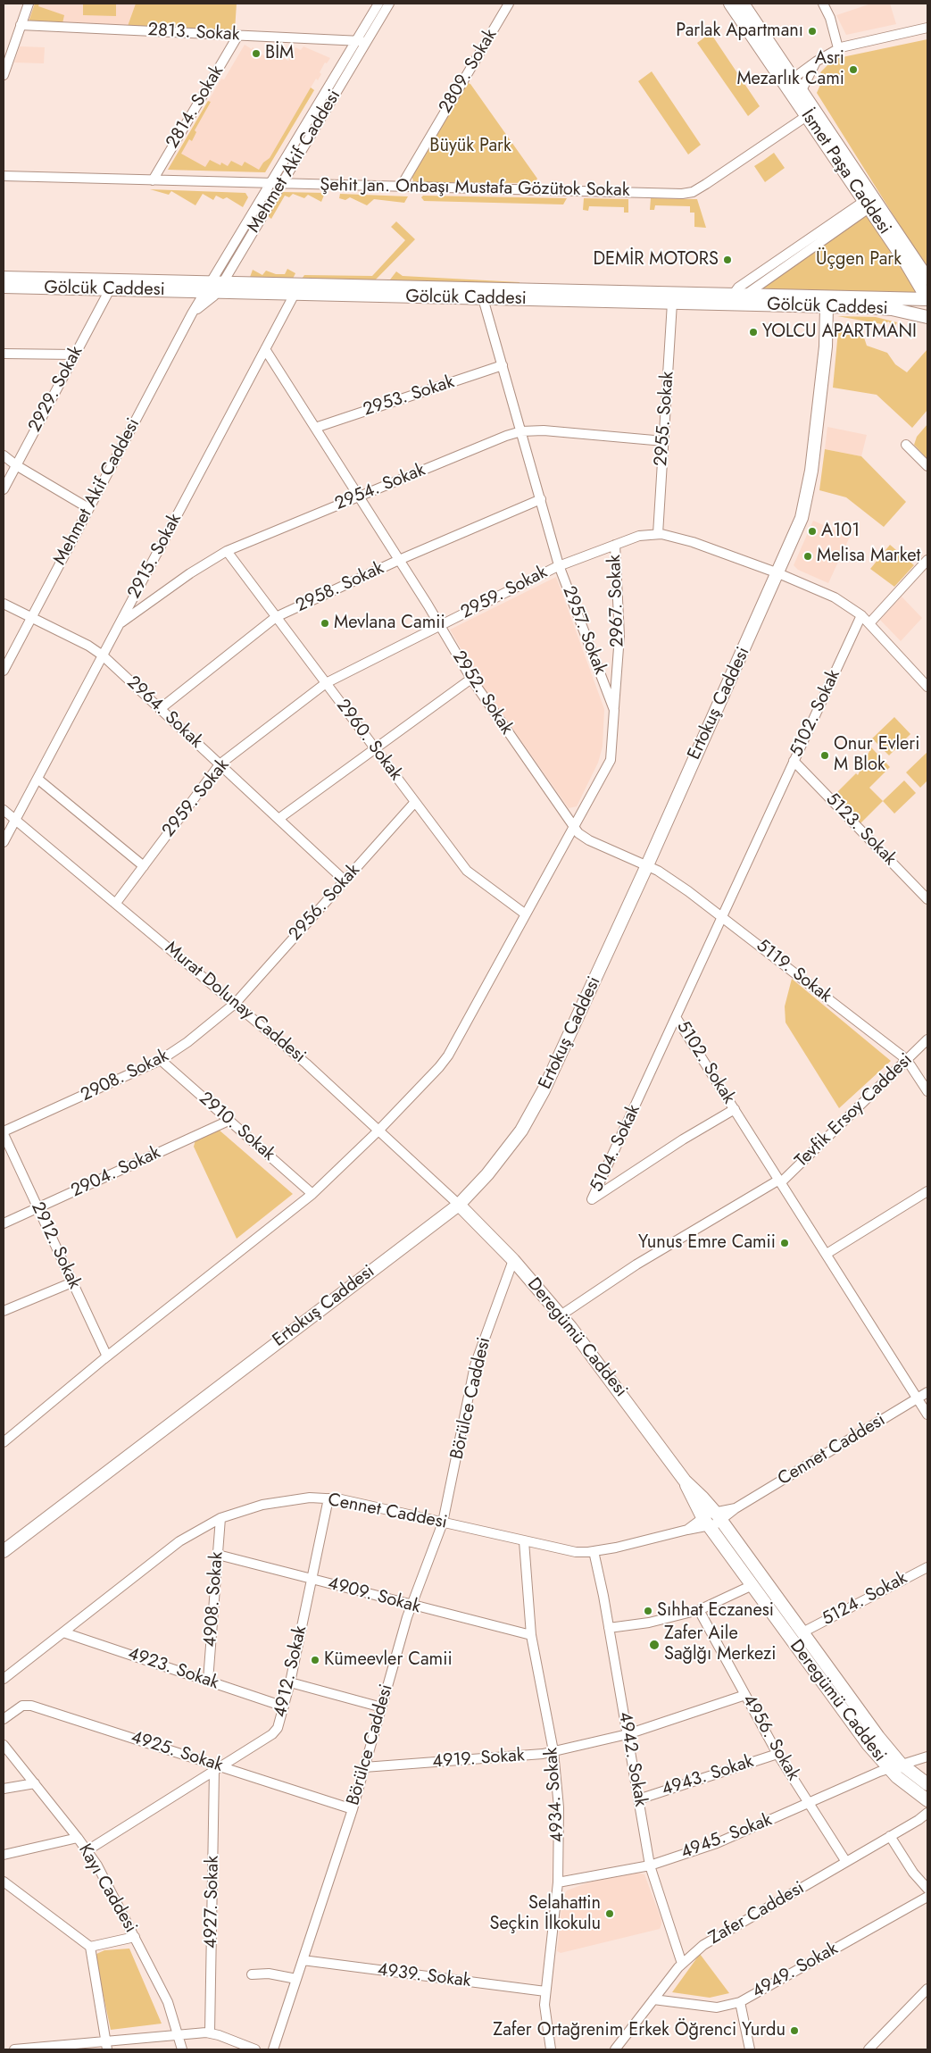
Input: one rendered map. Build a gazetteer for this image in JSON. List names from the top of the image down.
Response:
{
  "streets": {
    "main road": [
      "İsmet Paşa Caddesi",
      "Gölcük Caddesi",
      "Ertokuş Caddesi",
      "Deregümü Caddesi"
    ],
    "street": [
      "2813. Sokak",
      "2809. Sokak",
      "2814. Sokak",
      "Mehmet Akif Caddesi",
      "Şehit Jan. Onbaşı Mustafa Gözütok Sokak",
      "2929. Sokak",
      "2953. Sokak",
      "2955. Sokak",
      "2954. Sokak",
      "2915. Sokak",
      "2958. Sokak",
      "2959. Sokak",
      "2967. Sokak",
      "2957. Sokak",
      "2952. Sokak",
      "2964. Sokak",
      "5102. Sokak",
      "2960. Sokak",
      "5123. Sokak",
      "2956. Sokak",
      "5119. Sokak",
      "Murat Dolunay Caddesi",
      "2908. Sokak",
      "Tevfik Ersoy Caddesi",
      "2910. Sokak",
      "5104. Sokak",
      "2904. Sokak",
      "2912. Sokak",
      "Börülce Caddesi",
      "Cennet Caddesi",
      "4909. Sokak",
      "4908. Sokak",
      "5124. Sokak",
      "4923. Sokak",
      "4912. Sokak",
      "4956. Sokak",
      "4925. Sokak",
      "4919. Sokak",
      "4942. Sokak",
      "4943. Sokak",
      "4934. Sokak",
      "4945. Sokak",
      "Kayı Caddesi",
      "4927. Sokak",
      "Zafer Caddesi",
      "4949. Sokak",
      "4939. Sokak"
    ]
  },
  "crossings": [
    ["2813. Sokak", "2814. Sokak"],
    ["2813. Sokak", "Mehmet Akif Caddesi"],
    ["2809. Sokak", "Şehit Jan. Onbaşı Mustafa Gözütok Sokak"],
    ["2814. Sokak", "Şehit Jan. Onbaşı Mustafa Gözütok Sokak"],
    ["Mehmet Akif Caddesi", "Şehit Jan. Onbaşı Mustafa Gözütok Sokak"],
    ["Mehmet Akif Caddesi", "Gölcük Caddesi"],
    ["Mehmet Akif Caddesi", "2964. Sokak"],
    ["İsmet Paşa Caddesi", "Şehit Jan. Onbaşı Mustafa Gözütok Sokak"],
    ["İsmet Paşa Caddesi", "Gölcük Caddesi"],
    ["Gölcük Caddesi", "2929. Sokak"],
    ["Gölcük Caddesi", "2955. Sokak"],
    ["Gölcük Caddesi", "2915. Sokak"],
    ["Gölcük Caddesi", "2957. Sokak"],
    ["Gölcük Caddesi", "Ertokuş Caddesi"],
    ["2953. Sokak", "2957. Sokak"],
    ["2953. Sokak", "2952. Sokak"],
    ["2955. Sokak", "2954. Sokak"],
    ["2955. Sokak", "2959. Sokak"],
    ["2954. Sokak", "2915. Sokak"],
    ["2954. Sokak", "2957. Sokak"],
    ["2954. Sokak", "2952. Sokak"],
    ["2954. Sokak", "2960. Sokak"],
    ["2915. Sokak", "2952. Sokak"],
    ["2915. Sokak", "2964. Sokak"],
    ["2915. Sokak", "Murat Dolunay Caddesi"],
    ["2958. Sokak", "2957. Sokak"],
    ["2958. Sokak", "2952. Sokak"],
    ["2958. Sokak", "2964. Sokak"],
    ["2958. Sokak", "2960. Sokak"],
    ["2959. Sokak", "2967. Sokak"],
    ["2959. Sokak", "2957. Sokak"],
    ["2959. Sokak", "2952. Sokak"],
    ["2959. Sokak", "Ertokuş Caddesi"],
    ["2959. Sokak", "2964. Sokak"],
    ["2959. Sokak", "5102. Sokak"],
    ["2959. Sokak", "2960. Sokak"],
    ["2959. Sokak", "Murat Dolunay Caddesi"],
    ["2967. Sokak", "2957. Sokak"],
    ["2957. Sokak", "2952. Sokak"],
    ["2957. Sokak", "2960. Sokak"],
    ["2957. Sokak", "Murat Dolunay Caddesi"],
    ["2957. Sokak", "2910. Sokak"],
    ["2957. Sokak", "2912. Sokak"],
    ["2952. Sokak", "Ertokuş Caddesi"],
    ["2952. Sokak", "5119. Sokak"],
    ["Ertokuş Caddesi", "5119. Sokak"],
    ["Ertokuş Caddesi", "Murat Dolunay Caddesi"],
    ["Ertokuş Caddesi", "Deregümü Caddesi"],
    ["2964. Sokak", "2956. Sokak"],
    ["5102. Sokak", "5123. Sokak"],
    ["5102. Sokak", "5119. Sokak"],
    ["5102. Sokak", "Tevfik Ersoy Caddesi"],
    ["5102. Sokak", "5104. Sokak"],
    ["5102. Sokak", "Cennet Caddesi"],
    ["2960. Sokak", "2956. Sokak"],
    ["2956. Sokak", "Murat Dolunay Caddesi"],
    ["2956. Sokak", "2908. Sokak"],
    ["5119. Sokak", "Tevfik Ersoy Caddesi"],
    ["Murat Dolunay Caddesi", "2908. Sokak"],
    ["Murat Dolunay Caddesi", "Deregümü Caddesi"],
    ["2908. Sokak", "2910. Sokak"],
    ["2908. Sokak", "2912. Sokak"],
    ["Tevfik Ersoy Caddesi", "Deregümü Caddesi"],
    ["2910. Sokak", "2904. Sokak"],
    ["2904. Sokak", "2912. Sokak"],
    ["Deregümü Caddesi", "Börülce Caddesi"],
    ["Deregümü Caddesi", "Cennet Caddesi"],
    ["Deregümü Caddesi", "5124. Sokak"],
    ["Deregümü Caddesi", "4945. Sokak"],
    ["Börülce Caddesi", "Cennet Caddesi"],
    ["Börülce Caddesi", "4909. Sokak"],
    ["Börülce Caddesi", "4925. Sokak"],
    ["Börülce Caddesi", "4919. Sokak"],
    ["Börülce Caddesi", "4939. Sokak"],
    ["Cennet Caddesi", "4908. Sokak"],
    ["Cennet Caddesi", "4923. Sokak"],
    ["Cennet Caddesi", "4912. Sokak"],
    ["Cennet Caddesi", "4942. Sokak"],
    ["Cennet Caddesi", "4934. Sokak"],
    ["4909. Sokak", "4908. Sokak"],
    ["4909. Sokak", "4912. Sokak"],
    ["4909. Sokak", "4934. Sokak"],
    ["4908. Sokak", "4923. Sokak"],
    ["4923. Sokak", "4912. Sokak"],
    ["4912. Sokak", "4925. Sokak"],
    ["4912. Sokak", "Kayı Caddesi"],
    ["4912. Sokak", "4927. Sokak"],
    ["4956. Sokak", "4919. Sokak"],
    ["4956. Sokak", "4943. Sokak"],
    ["4956. Sokak", "4945. Sokak"],
    ["4956. Sokak", "Zafer Caddesi"],
    ["4925. Sokak", "4927. Sokak"],
    ["4919. Sokak", "4942. Sokak"],
    ["4919. Sokak", "4934. Sokak"],
    ["4942. Sokak", "4943. Sokak"],
    ["4942. Sokak", "4945. Sokak"],
    ["4942. Sokak", "Zafer Caddesi"],
    ["4934. Sokak", "4945. Sokak"],
    ["4934. Sokak", "4939. Sokak"],
    ["Zafer Caddesi", "4949. Sokak"]
  ],
  "parks": ["Büyük Park", "Üçgen Park"],
  "places": [
    "Parlak Apartmanı",
    "BİM",
    "Asri Mezarlık Cami",
    "DEMİR MOTORS",
    "YOLCU APARTMANI",
    "A101",
    "Melisa Market",
    "Mevlana Camii",
    "Onur Evleri M Blok",
    "Yunus Emre Camii",
    "Sıhhat Eczanesi",
    "Zafer Aile Sağlğı Merkezi",
    "Kümeevler Camii",
    "Selahattin Seçkin İlkokulu",
    "Zafer Ortağrenim Erkek Öğrenci Yurdu"
  ]
}
